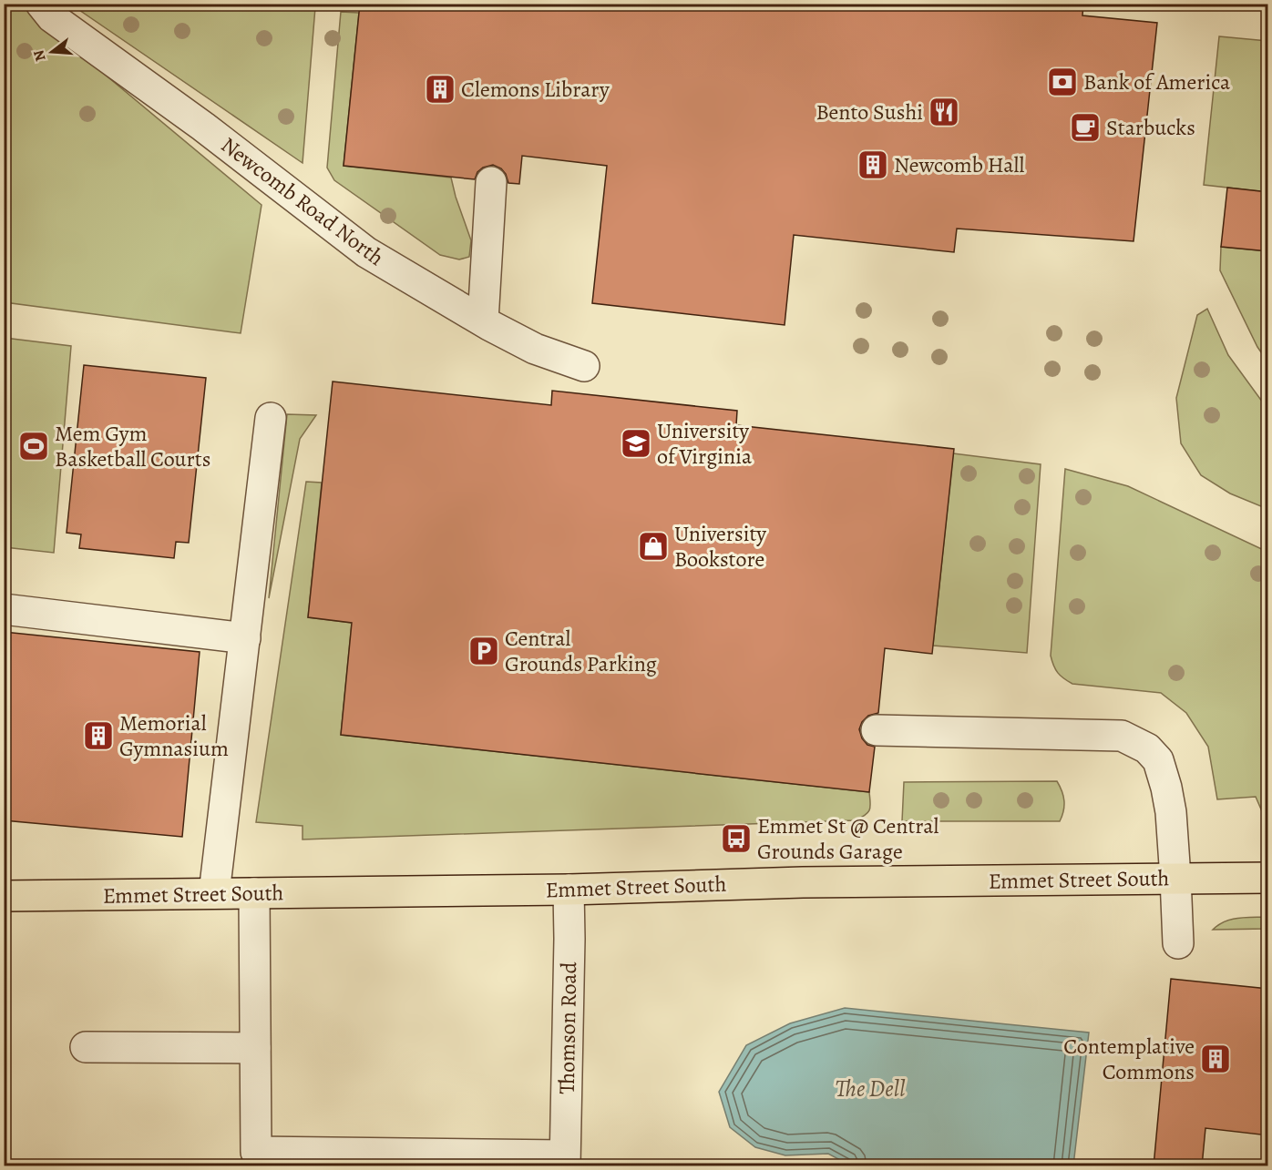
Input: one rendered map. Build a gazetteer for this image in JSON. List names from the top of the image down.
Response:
{
  "streets": {
    "main road": ["Emmet Street South"],
    "street": ["Newcomb Road North", "Thomson Road"]
  },
  "crossings": [
    ["Emmet Street South", "Thomson Road"]
  ],
  "water": ["The Dell"],
  "places": {
    "bank": ["Bank of America"],
    "building": [
      "Clemons Library",
      "Newcomb Hall",
      "Memorial Gymnasium",
      "Contemplative Commons"
    ],
    "restaurant": ["Bento Sushi"],
    "cafe": ["Starbucks"],
    "school or university": ["University of Virginia"],
    "sports": ["Mem Gym Basketball Courts"],
    "shop": ["University Bookstore"],
    "parking": ["Central Grounds Parking"],
    "bus stop": ["Emmet St @ Central Grounds Garage"]
  },
  "north": "left"
}
